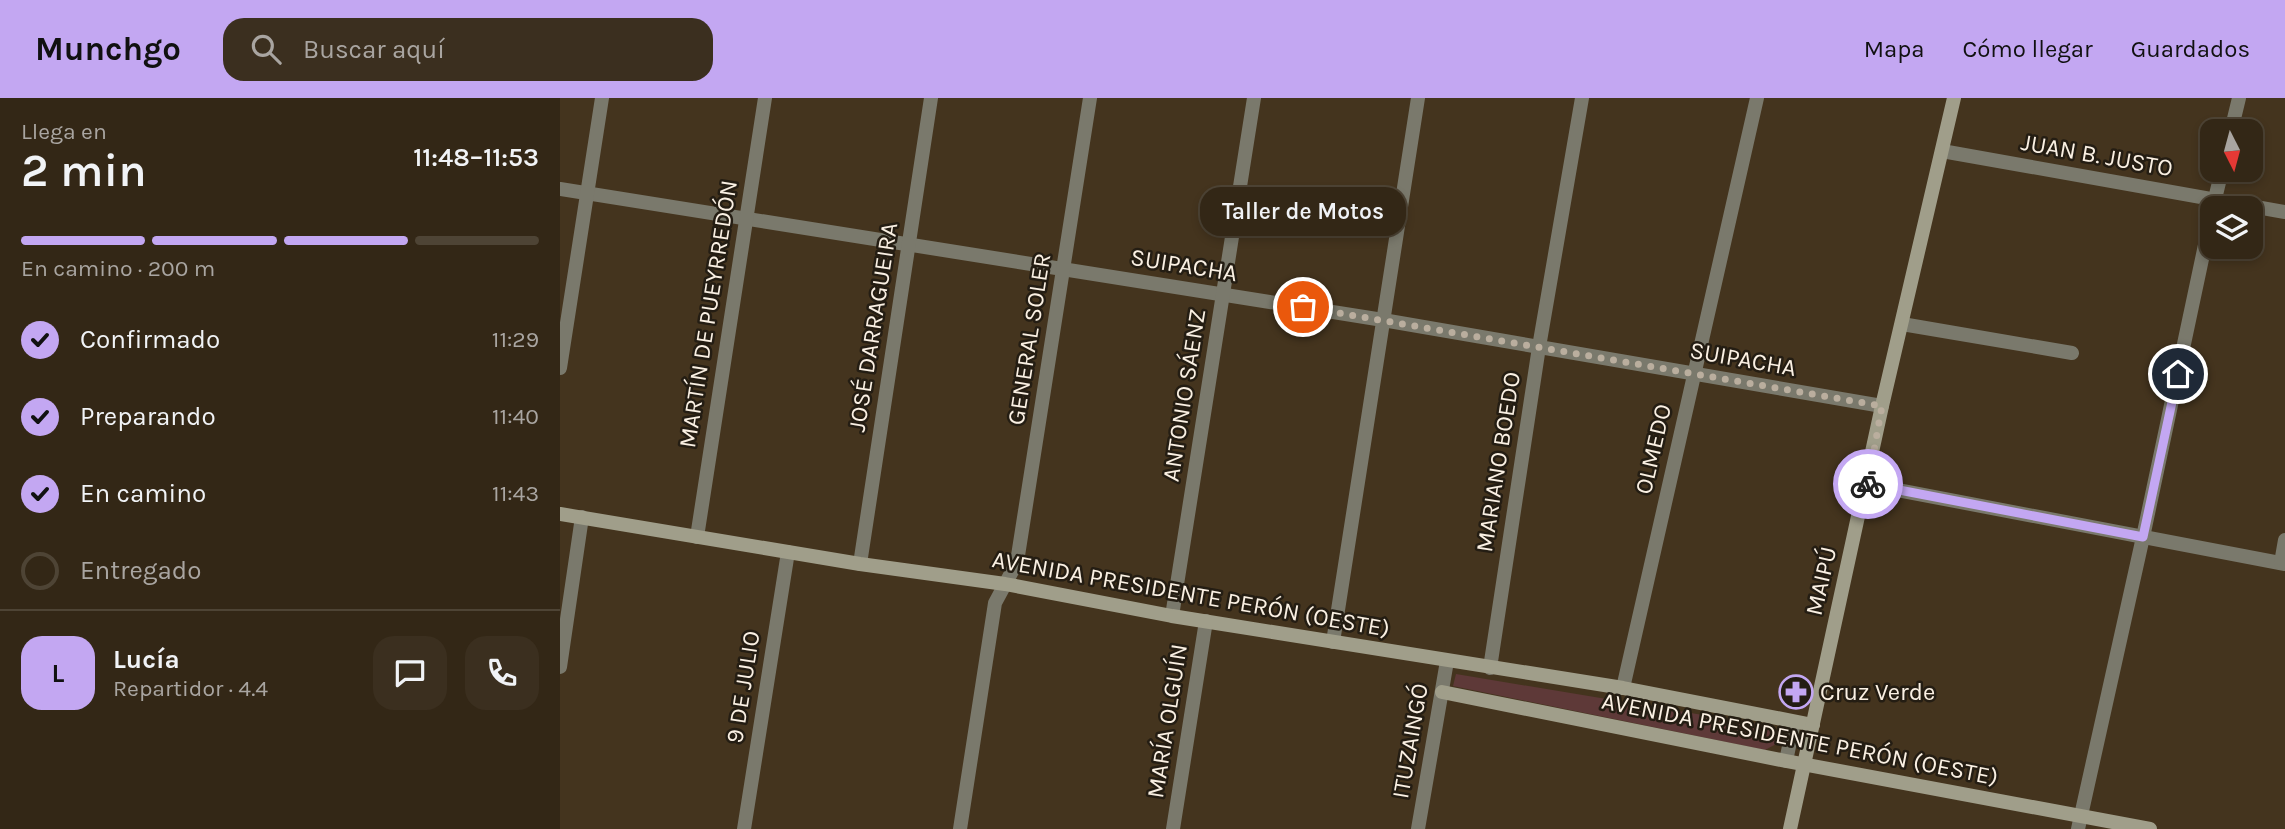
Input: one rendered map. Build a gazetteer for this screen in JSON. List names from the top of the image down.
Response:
{
  "streets": {
    "main road": ["MAIPÚ", "AVENIDA PRESIDENTE PERÓN (OESTE)"],
    "street": [
      "JUAN B. JUSTO",
      "SUIPACHA",
      "MARTÍN DE PUEYRREDÓN",
      "JOSÉ DARRAGUEIRA",
      "GENERAL SOLER",
      "ANTONIO SÁENZ",
      "OLMEDO",
      "MARIANO BOEDO",
      "9 DE JULIO",
      "MARÍA OLGUÍN",
      "ITUZAINGÓ"
    ]
  },
  "crossings": [
    ["JUAN B. JUSTO", "MAIPÚ"],
    ["SUIPACHA", "MARTÍN DE PUEYRREDÓN"],
    ["SUIPACHA", "JOSÉ DARRAGUEIRA"],
    ["SUIPACHA", "GENERAL SOLER"],
    ["SUIPACHA", "ANTONIO SÁENZ"],
    ["SUIPACHA", "OLMEDO"],
    ["SUIPACHA", "MARIANO BOEDO"],
    ["SUIPACHA", "MAIPÚ"],
    ["MARTÍN DE PUEYRREDÓN", "AVENIDA PRESIDENTE PERÓN (OESTE)"],
    ["JOSÉ DARRAGUEIRA", "AVENIDA PRESIDENTE PERÓN (OESTE)"],
    ["GENERAL SOLER", "AVENIDA PRESIDENTE PERÓN (OESTE)"],
    ["ANTONIO SÁENZ", "AVENIDA PRESIDENTE PERÓN (OESTE)"],
    ["OLMEDO", "AVENIDA PRESIDENTE PERÓN (OESTE)"],
    ["MARIANO BOEDO", "AVENIDA PRESIDENTE PERÓN (OESTE)"],
    ["MAIPÚ", "AVENIDA PRESIDENTE PERÓN (OESTE)"],
    ["AVENIDA PRESIDENTE PERÓN (OESTE)", "9 DE JULIO"],
    ["AVENIDA PRESIDENTE PERÓN (OESTE)", "MARÍA OLGUÍN"],
    ["AVENIDA PRESIDENTE PERÓN (OESTE)", "ITUZAINGÓ"]
  ],
  "places": {
    "other": ["Taller de Motos"],
    "pharmacy": ["Cruz Verde"]
  },
  "north": "bottom",
  "page": {
    "header": "Munchgo",
    "search": "Buscar aquí",
    "nav": ["Mapa", "Cómo llegar", "Guardados"],
    "heading": ["2 min", "Llega en", "11:48–11:53"],
    "panel": ["Lucía", "Repartidor · 4.4"],
    "bubble": "Taller de Motos",
    "bar": "En camino · 200 m",
    "list": [
      ["Confirmado", "11:29"],
      ["Preparando", "11:40"],
      ["En camino", "11:43"],
      "Entregado"
    ],
    "round": "L"
  }
}
